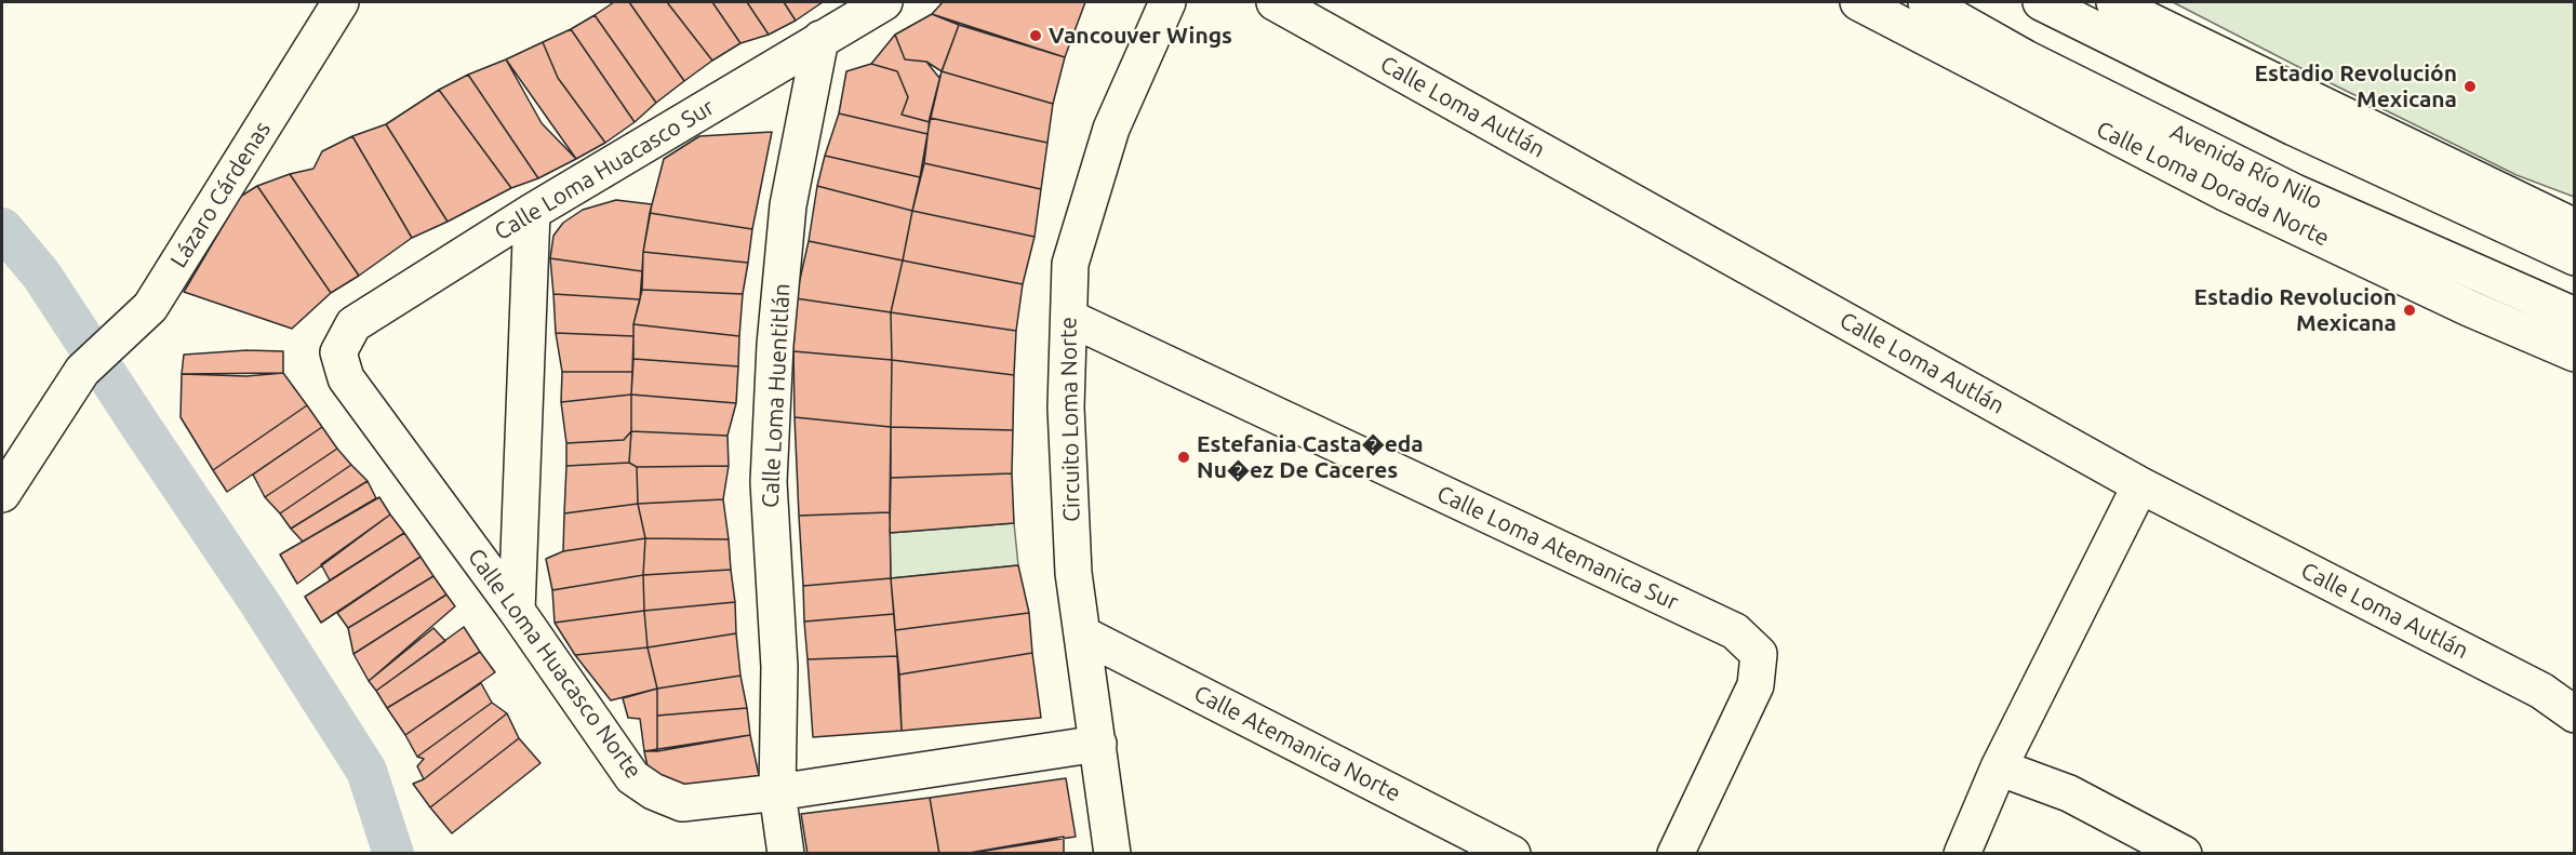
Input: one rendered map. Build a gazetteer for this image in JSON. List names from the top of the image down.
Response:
{
  "streets": {
    "street": [
      "Calle Loma Autlán",
      "Avenida Río Nilo",
      "Calle Loma Huacasco Sur",
      "Calle Loma Dorada Norte",
      "Lázaro Cárdenas",
      "Calle Loma Huentitlán",
      "Circuito Loma Norte",
      "Calle Loma Atemanica Sur",
      "Calle Loma Huacasco Norte",
      "Calle Atemanica Norte"
    ]
  },
  "crossings": [
    ["Calle Loma Huacasco Sur", "Calle Loma Huentitlán"],
    ["Calle Loma Huacasco Sur", "Calle Loma Huacasco Norte"],
    ["Calle Loma Huentitlán", "Calle Loma Huacasco Norte"],
    ["Circuito Loma Norte", "Calle Loma Atemanica Sur"],
    ["Circuito Loma Norte", "Calle Loma Huacasco Norte"],
    ["Circuito Loma Norte", "Calle Atemanica Norte"]
  ],
  "places": [
    "Vancouver Wings",
    "Estadio Revolución Mexicana",
    "Estadio Revolucion Mexicana",
    "Estefania Casta�eda Nu�ez De Caceres"
  ]
}
